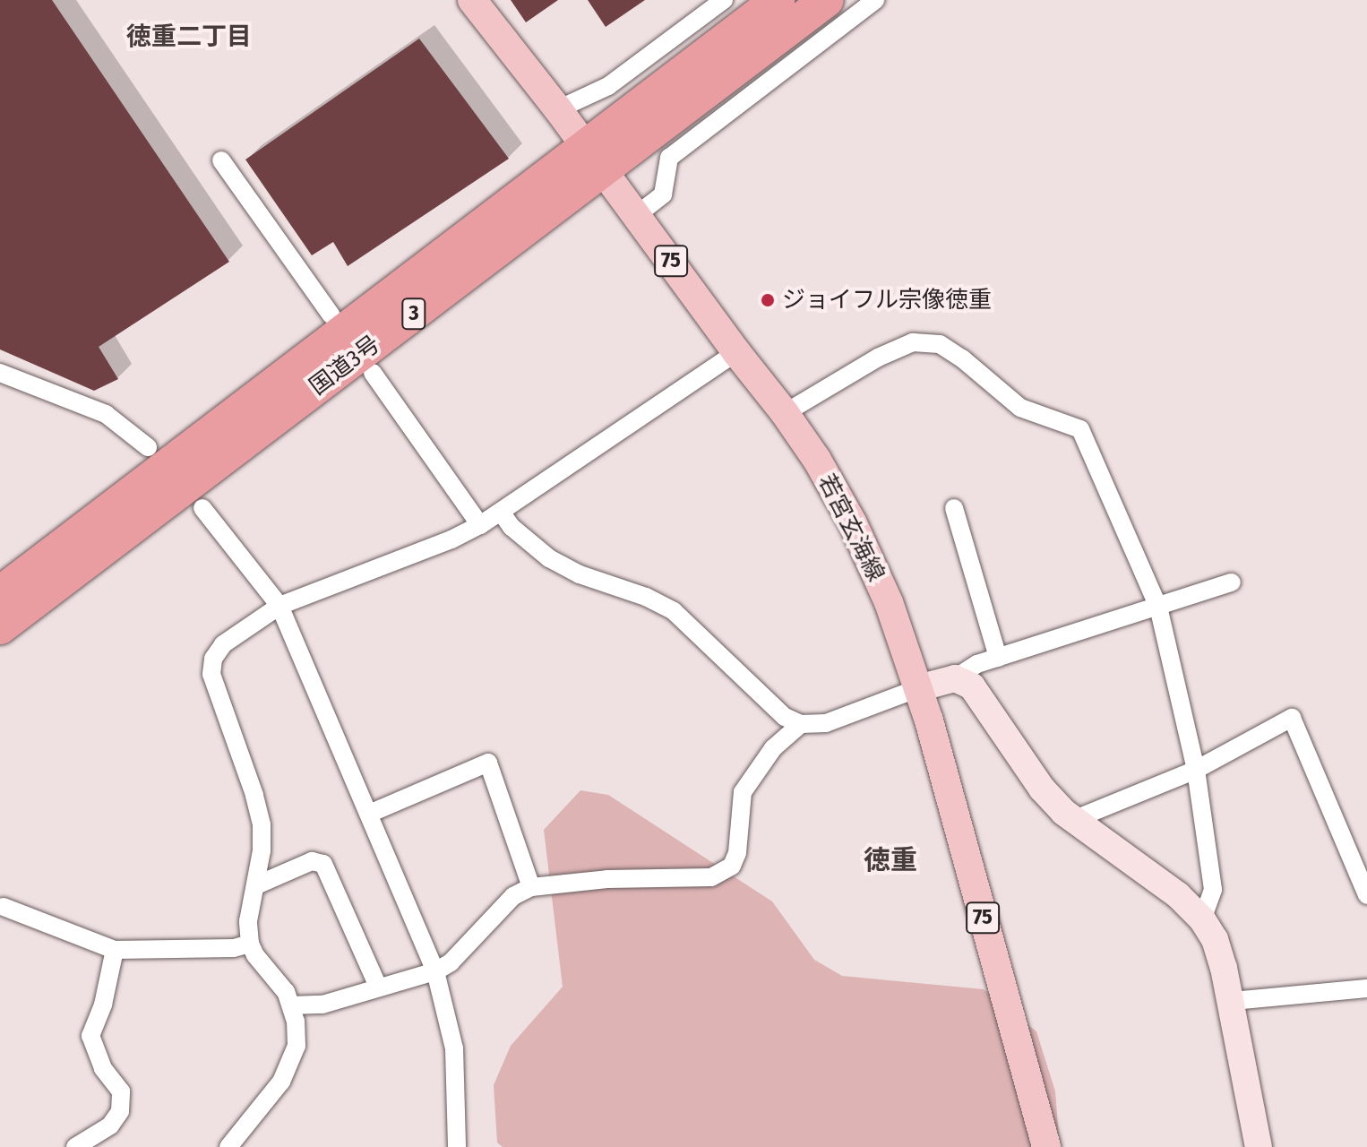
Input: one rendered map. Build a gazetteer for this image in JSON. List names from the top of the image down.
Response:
{
  "streets": {
    "highway": ["3", "国道3号"],
    "main road": ["75", "若宮玄海線"]
  },
  "crossings": [
    ["国道3号", "若宮玄海線"]
  ],
  "districts": ["徳重二丁目", "徳重"],
  "places": ["ジョイフル宗像徳重"]
}
